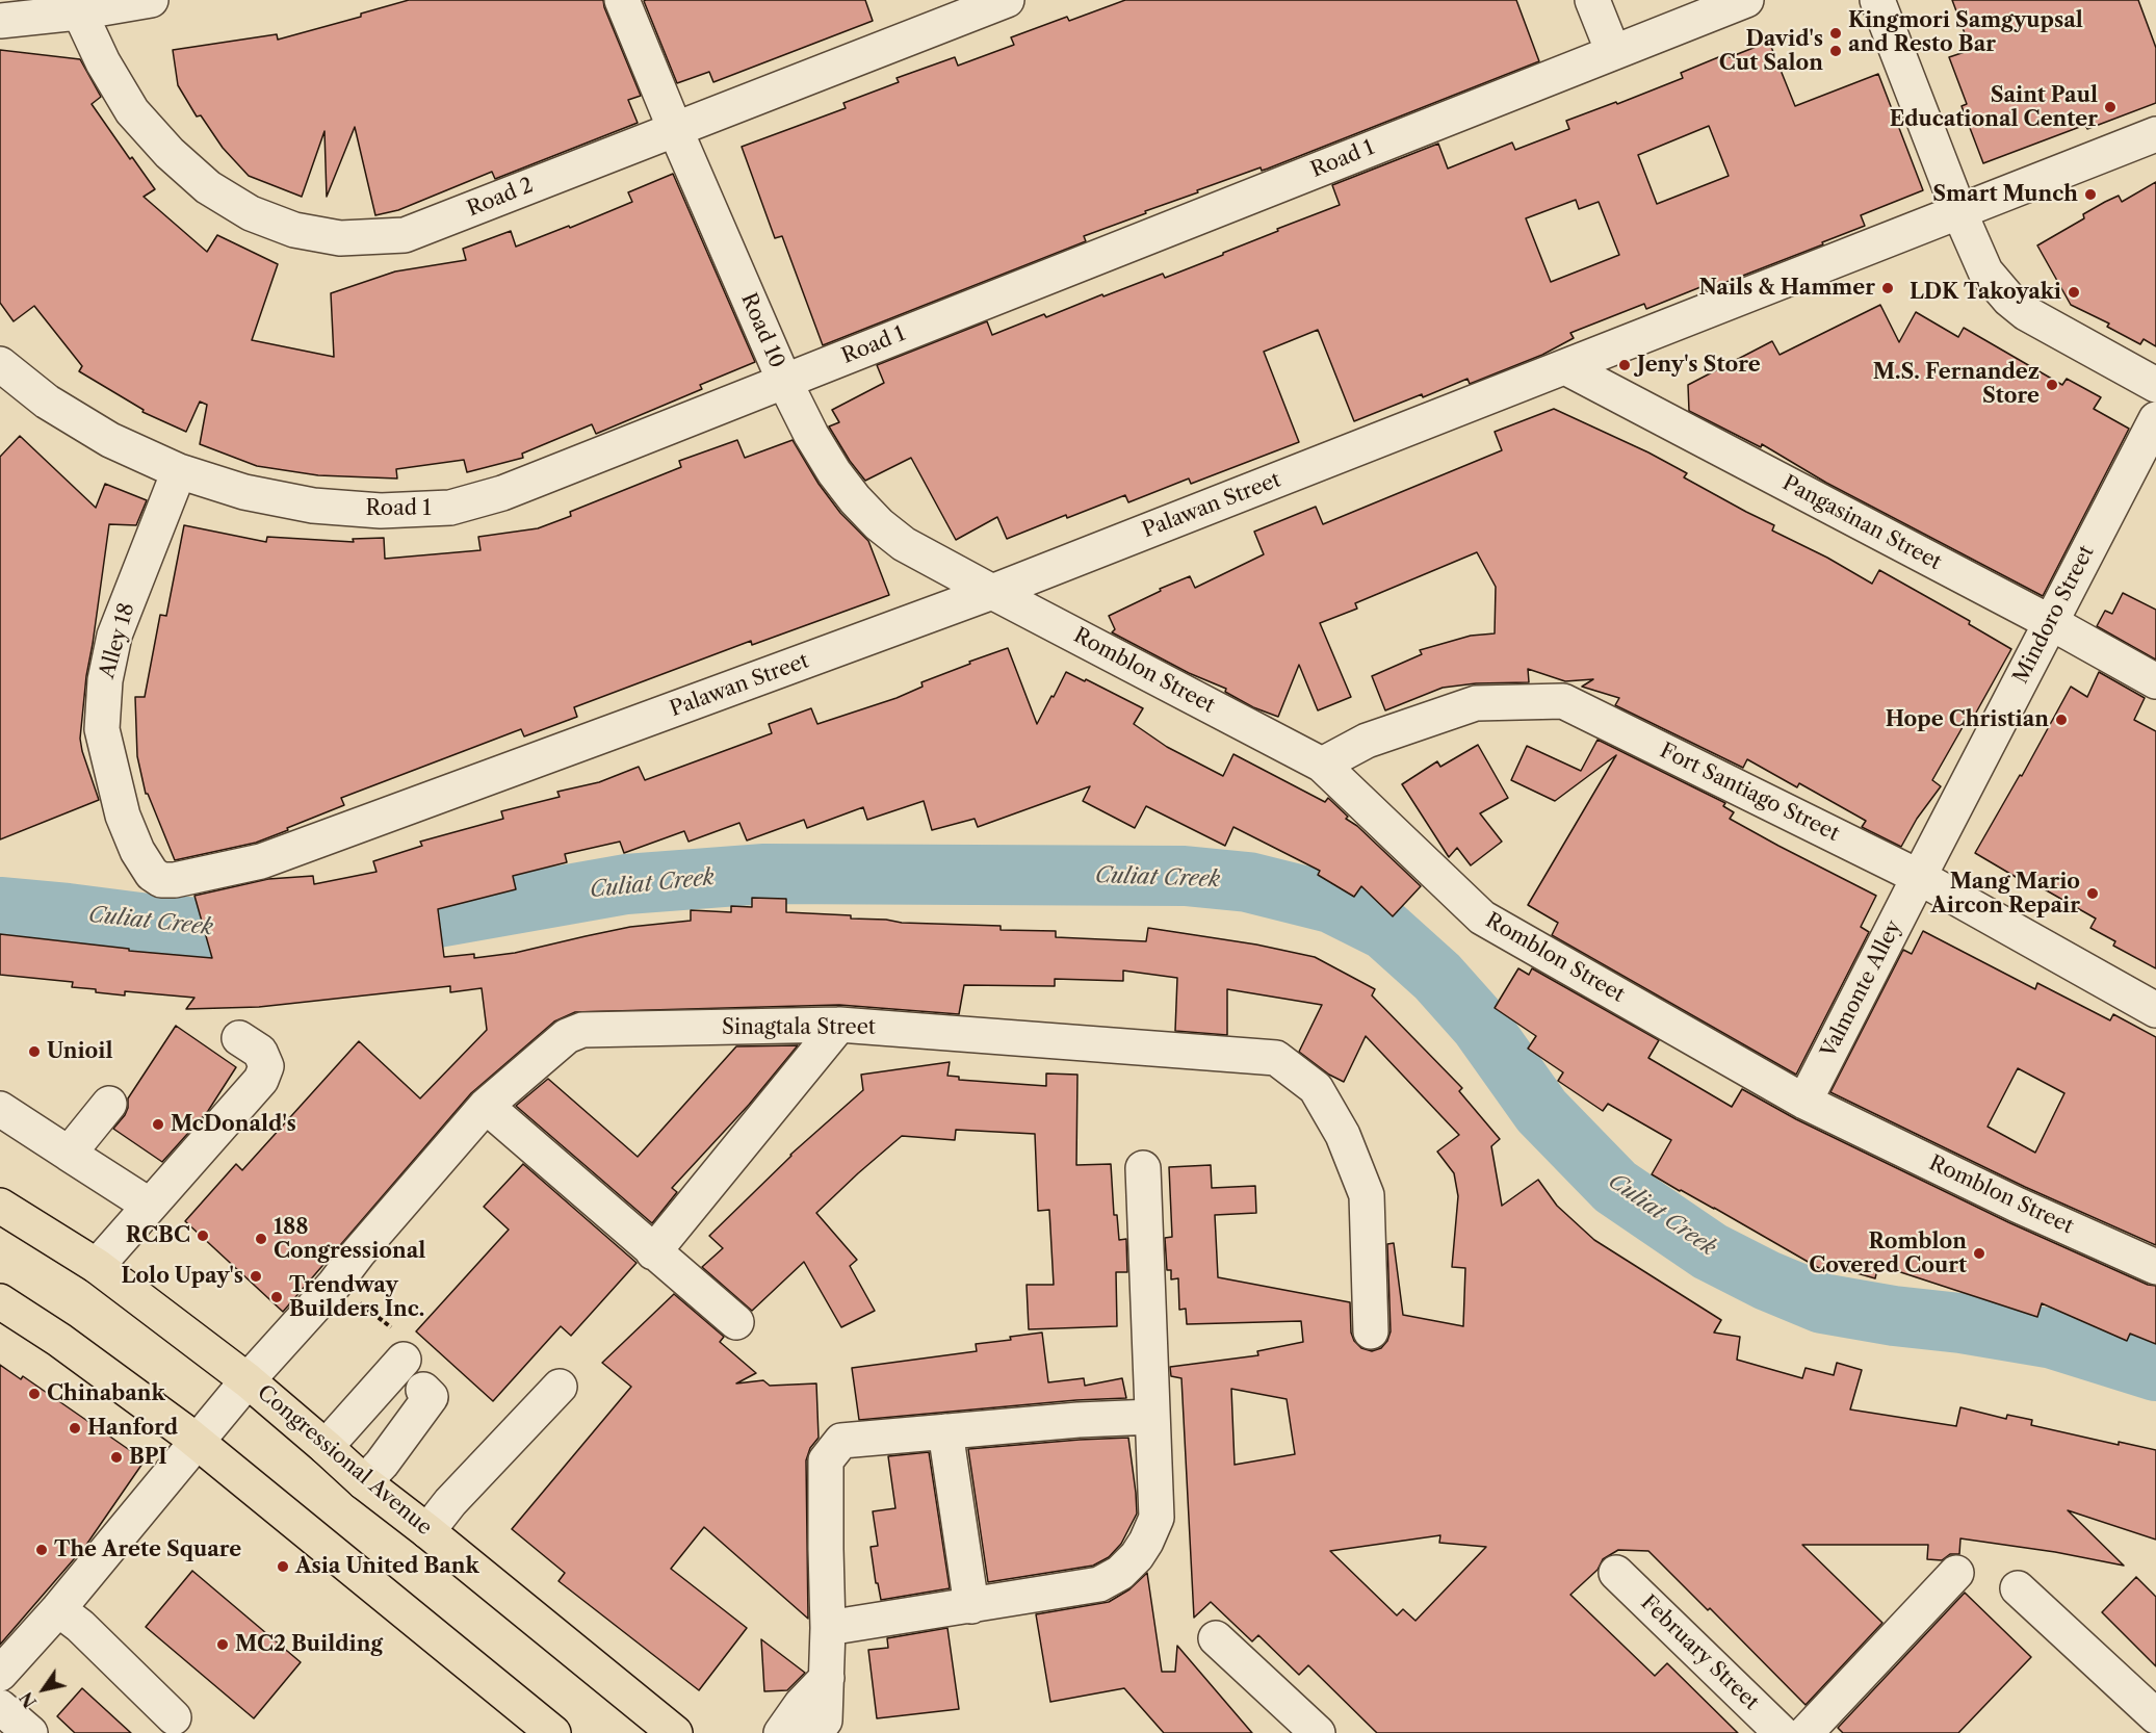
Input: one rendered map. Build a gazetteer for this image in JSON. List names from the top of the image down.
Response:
{
  "streets": {
    "main road": ["Congressional Avenue"],
    "street": [
      "Road 1",
      "Road 2",
      "Road 10",
      "Palawan Street",
      "Pangasinan Street",
      "Mindoro Street",
      "Alley 18",
      "Romblon Street",
      "Fort Santiago Street",
      "Valmonte Alley",
      "Sinagtala Street",
      "February Street"
    ]
  },
  "crossings": [
    ["Road 1", "Road 10"],
    ["Road 1", "Alley 18"],
    ["Road 2", "Road 10"],
    ["Road 10", "Palawan Street"],
    ["Road 10", "Romblon Street"],
    ["Palawan Street", "Pangasinan Street"],
    ["Palawan Street", "Alley 18"],
    ["Palawan Street", "Romblon Street"],
    ["Pangasinan Street", "Mindoro Street"],
    ["Mindoro Street", "Fort Santiago Street"],
    ["Mindoro Street", "Valmonte Alley"],
    ["Romblon Street", "Fort Santiago Street"],
    ["Romblon Street", "Valmonte Alley"],
    ["Fort Santiago Street", "Valmonte Alley"],
    ["Sinagtala Street", "Congressional Avenue"]
  ],
  "water": ["Culiat Creek"],
  "places": [
    "Kingmori Samgyupsal and Resto Bar",
    "David's Cut Salon",
    "Saint Paul Educational Center",
    "Smart Munch",
    "Nails & Hammer",
    "LDK Takoyaki",
    "Jeny's Store",
    "M.S. Fernandez Store",
    "Hope Christian",
    "Mang Mario Aircon Repair",
    "Unioil",
    "McDonald's",
    "RCBC",
    "188 Congressional",
    "Romblon Covered Court",
    "Lolo Upay's",
    "Trendway Builders Inc.",
    "Chinabank",
    "Hanford",
    "BPI",
    "The Arete Square",
    "Asia United Bank",
    "MC2 Building"
  ],
  "north": "bottom left"
}
